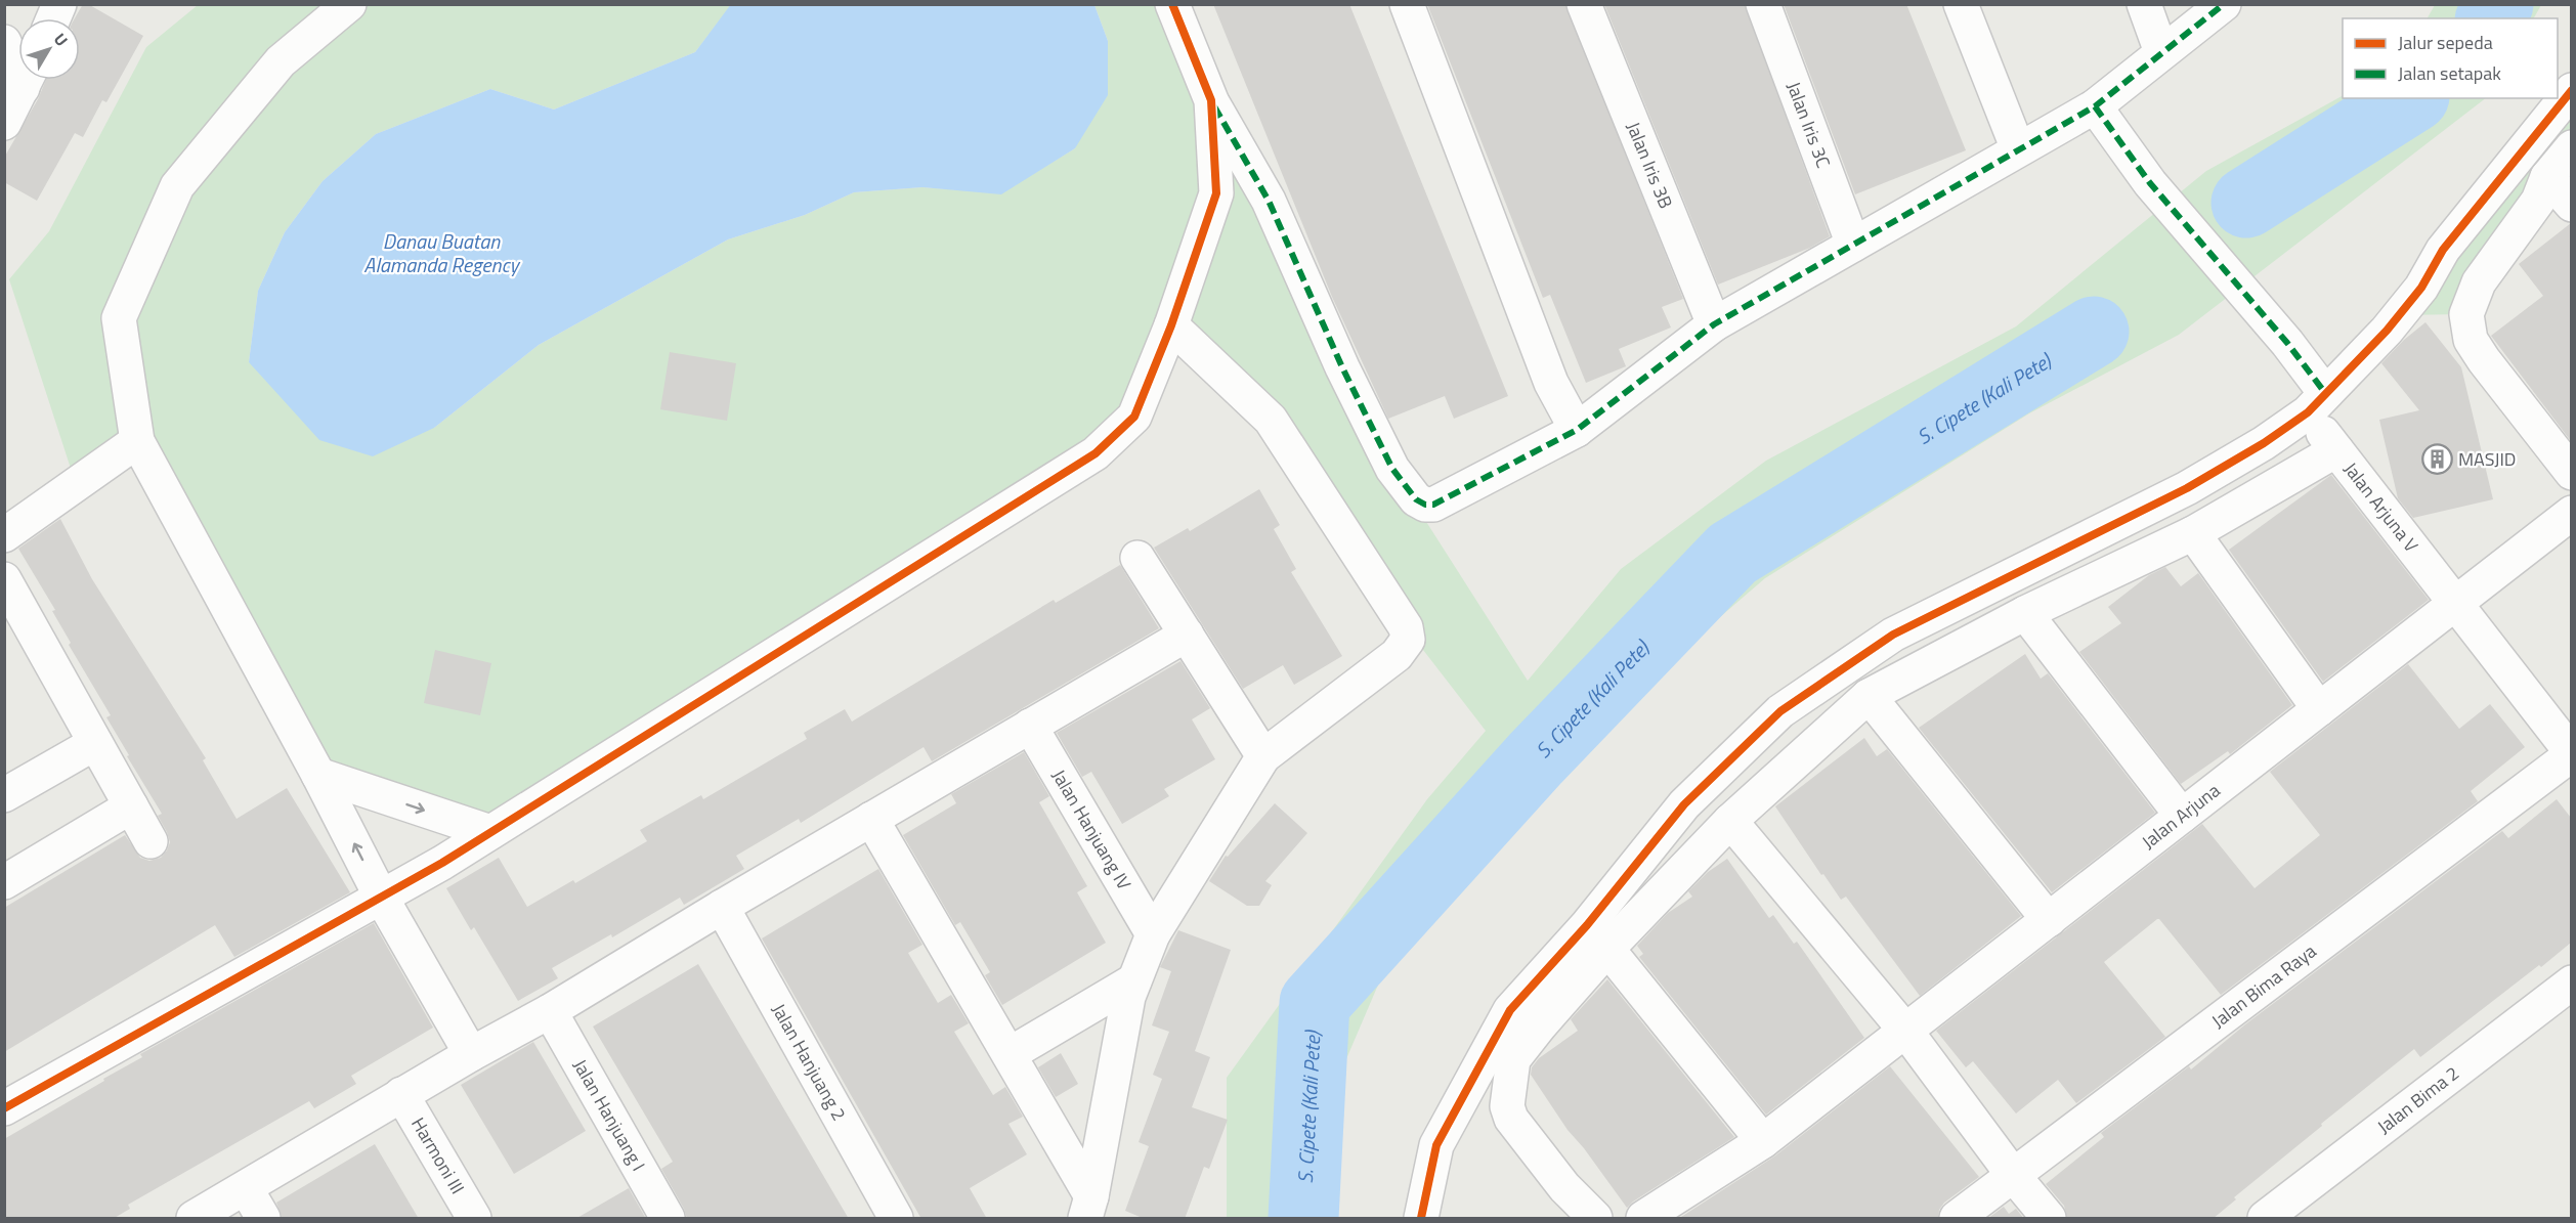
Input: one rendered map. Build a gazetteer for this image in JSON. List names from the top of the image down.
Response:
{
  "streets": {
    "street": [
      "Jalan Iris 3C",
      "Jalan Iris 3B",
      "Jalan Arjuna V",
      "Jalan Arjuna",
      "Jalan Hanjuang IV",
      "Jalan Bima Raya",
      "Jalan Hanjuang 2",
      "Jalan Bima 2",
      "Jalan Hanjuang I",
      "Harmoni III"
    ]
  },
  "crossings": [
    ["Jalan Arjuna V", "Jalan Arjuna"],
    ["Jalan Arjuna V", "Jalan Bima Raya"]
  ],
  "water": ["Danau Buatan Alamanda Regency", "S. Cipete (Kali Pete)"],
  "places": {
    "building": ["MASJID"]
  },
  "legend": ["Jalur sepeda", "Jalan setapak"],
  "north": "top right"
}
